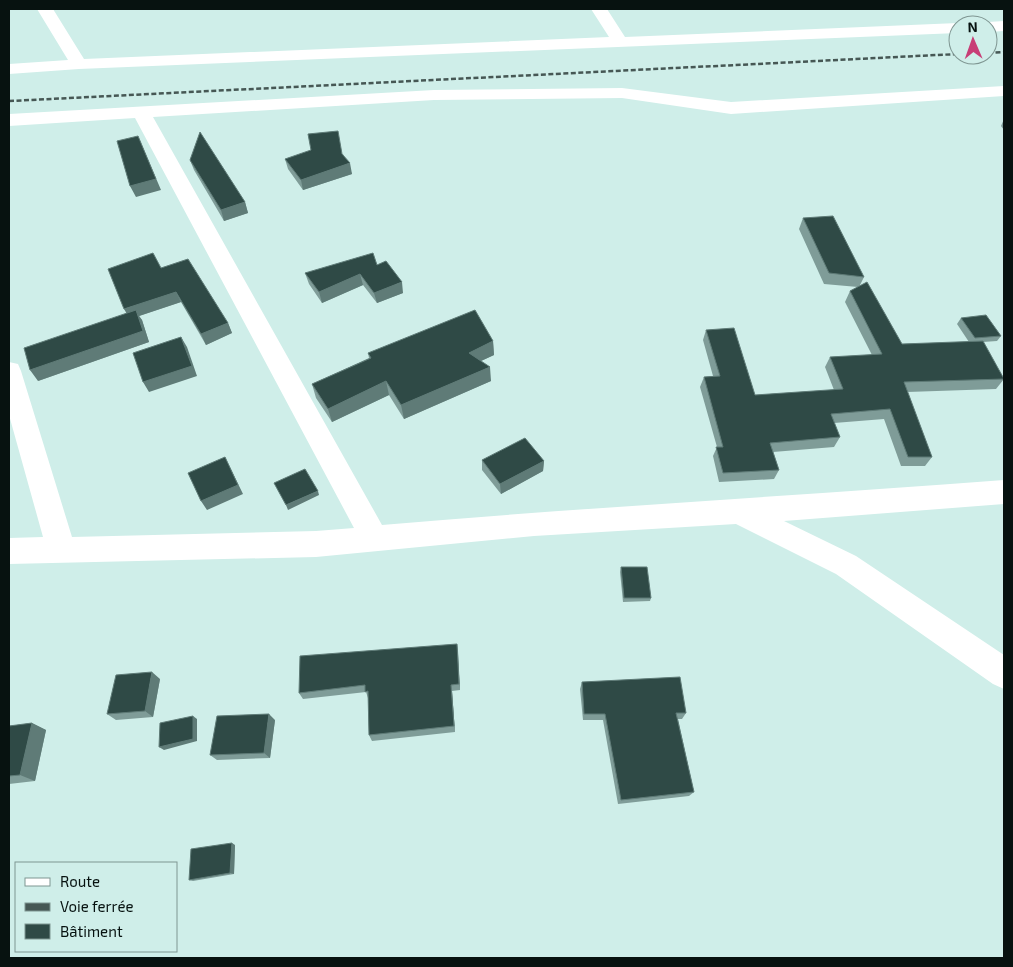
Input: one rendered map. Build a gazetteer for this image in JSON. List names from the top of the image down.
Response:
{
  "legend": ["Route", "Voie ferrée", "Bâtiment"],
  "north": "top"
}
